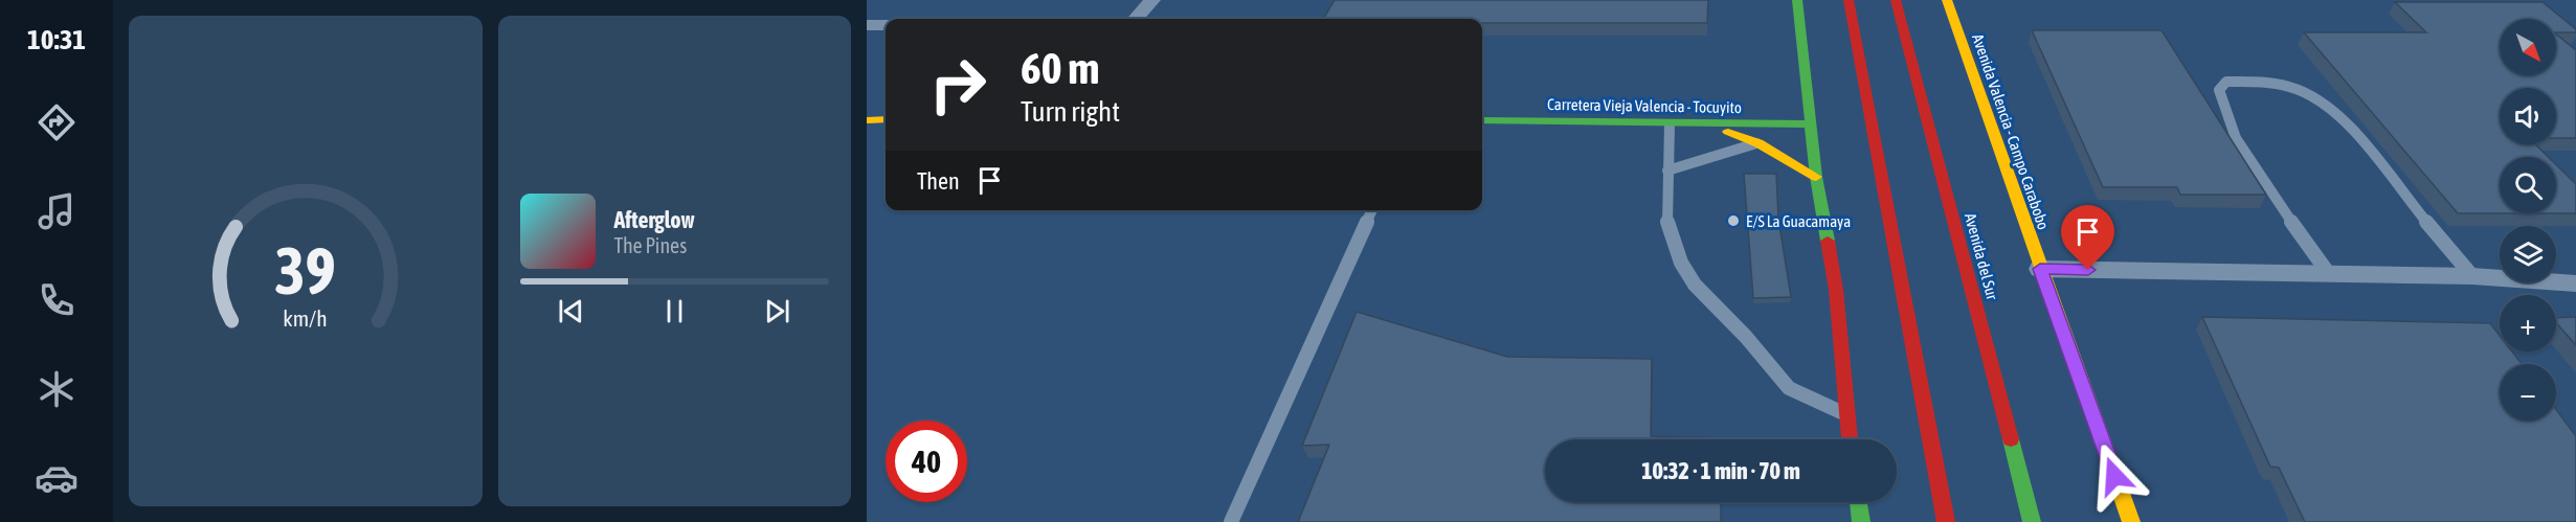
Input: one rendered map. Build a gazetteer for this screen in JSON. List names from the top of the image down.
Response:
{
  "streets": {
    "main road": ["Carretera Vieja Valencia - Tocuyito", "Avenida Valencia - Campo Carabobo", "Avenida del Sur"]
  },
  "places": ["E/S La Guacamaya"],
  "north": "bottom right",
  "page": {
    "tabs": "10:31",
    "map_buttons": ["+", "−"],
    "turn": ["60 m", "Turn right"],
    "then": "Then",
    "song": ["Afterglow", "The Pines"],
    "limit": "40",
    "trip": "10:32 · 1 min · 70 m",
    "gauge": ["39", "km/h"]
  }
}
